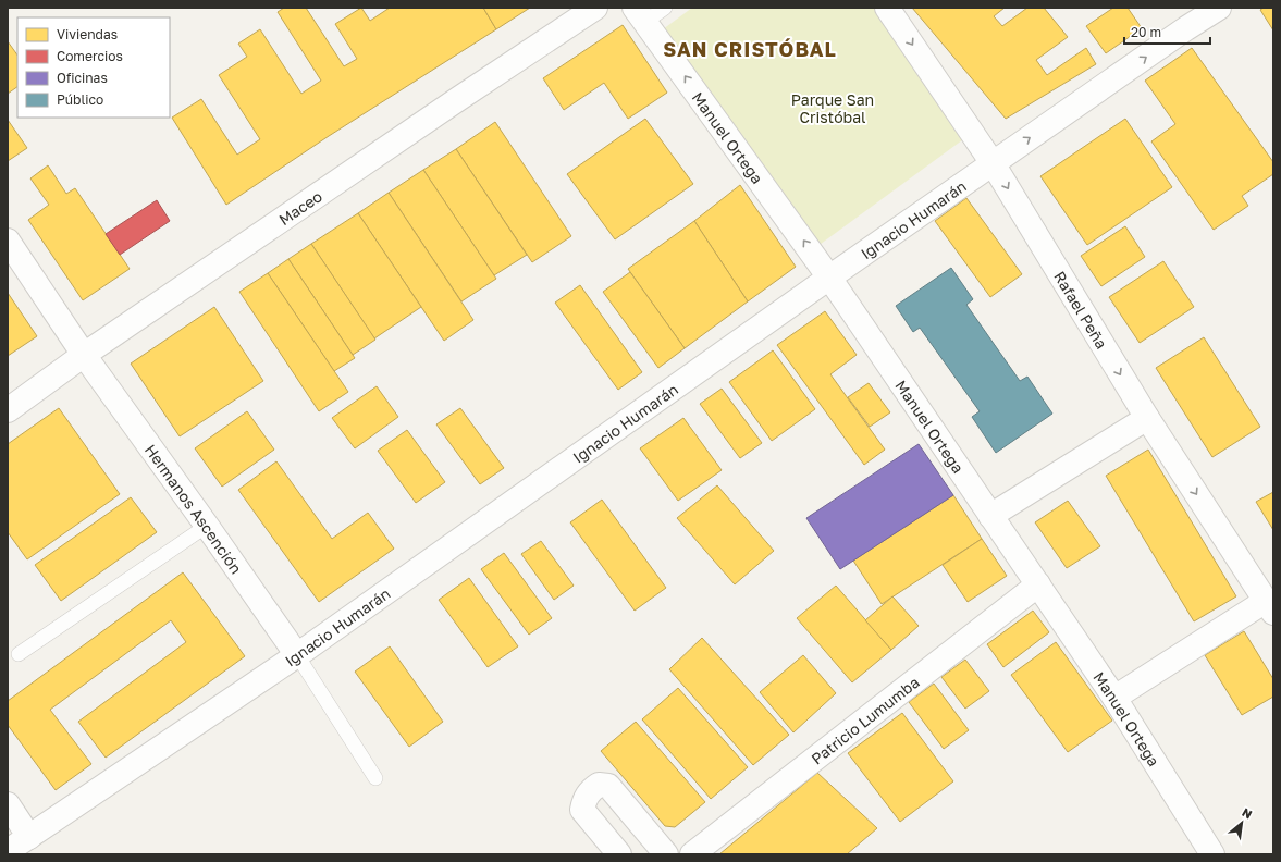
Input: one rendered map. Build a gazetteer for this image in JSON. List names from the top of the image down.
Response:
{
  "streets": {
    "street": [
      "Manuel Ortega",
      "Maceo",
      "Ignacio Humarán",
      "Rafael Peña",
      "Hermanos Ascención",
      "Patricio Lumumba"
    ]
  },
  "crossings": [
    ["Manuel Ortega", "Ignacio Humarán"],
    ["Manuel Ortega", "Patricio Lumumba"],
    ["Maceo", "Hermanos Ascención"],
    ["Ignacio Humarán", "Rafael Peña"],
    ["Ignacio Humarán", "Hermanos Ascención"]
  ],
  "one_way": ["Rafael Peña"],
  "districts": ["SAN CRISTÓBAL"],
  "parks": ["Parque San Cristóbal"],
  "legend": [
    "Viviendas",
    "Comercios",
    "Oficinas",
    "Público"
  ],
  "scale_bar": "20 m",
  "north": "top right"
}
